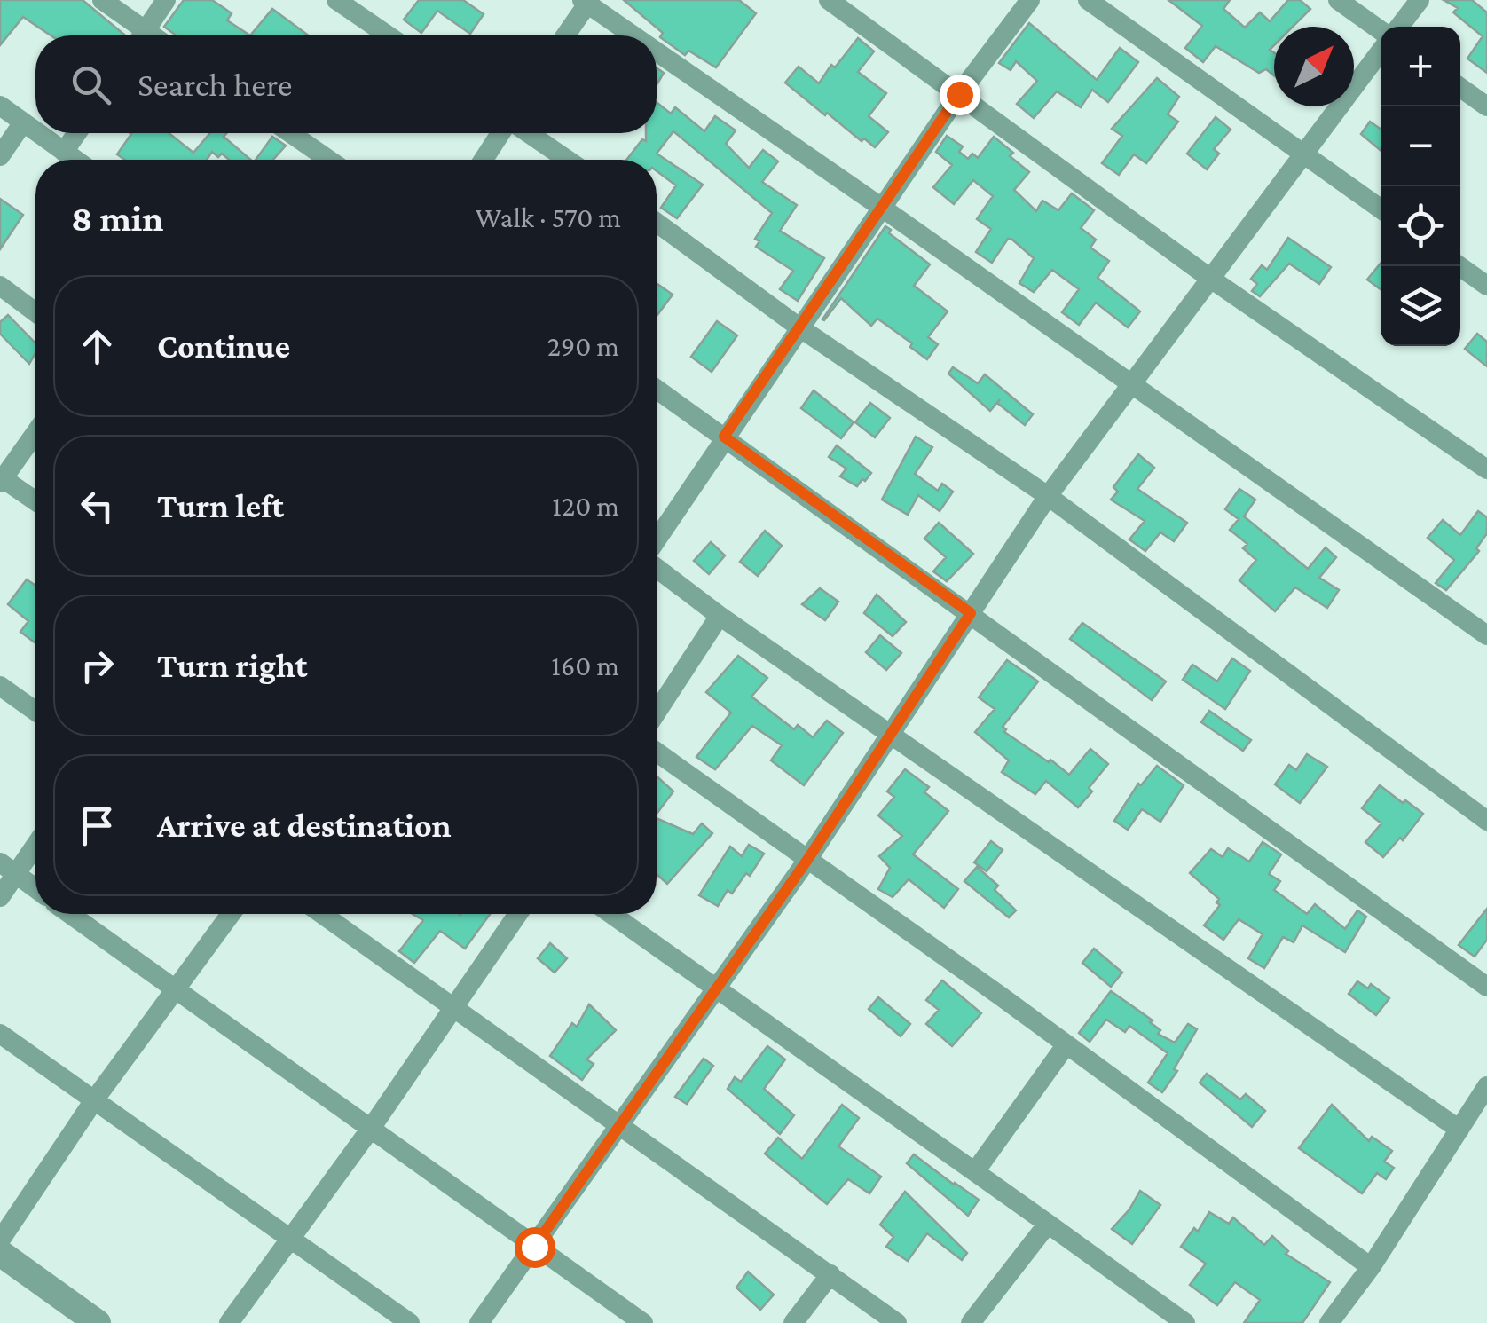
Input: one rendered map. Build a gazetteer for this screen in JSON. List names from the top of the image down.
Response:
{
  "north": "top right",
  "page": {
    "map_buttons": ["+", "−"],
    "search": "Search here",
    "heading": ["8 min", "Walk · 570 m"],
    "list": [
      ["Continue", "290 m"],
      ["Turn left", "120 m"],
      ["Turn right", "160 m"],
      "Arrive at destination"
    ]
  }
}
